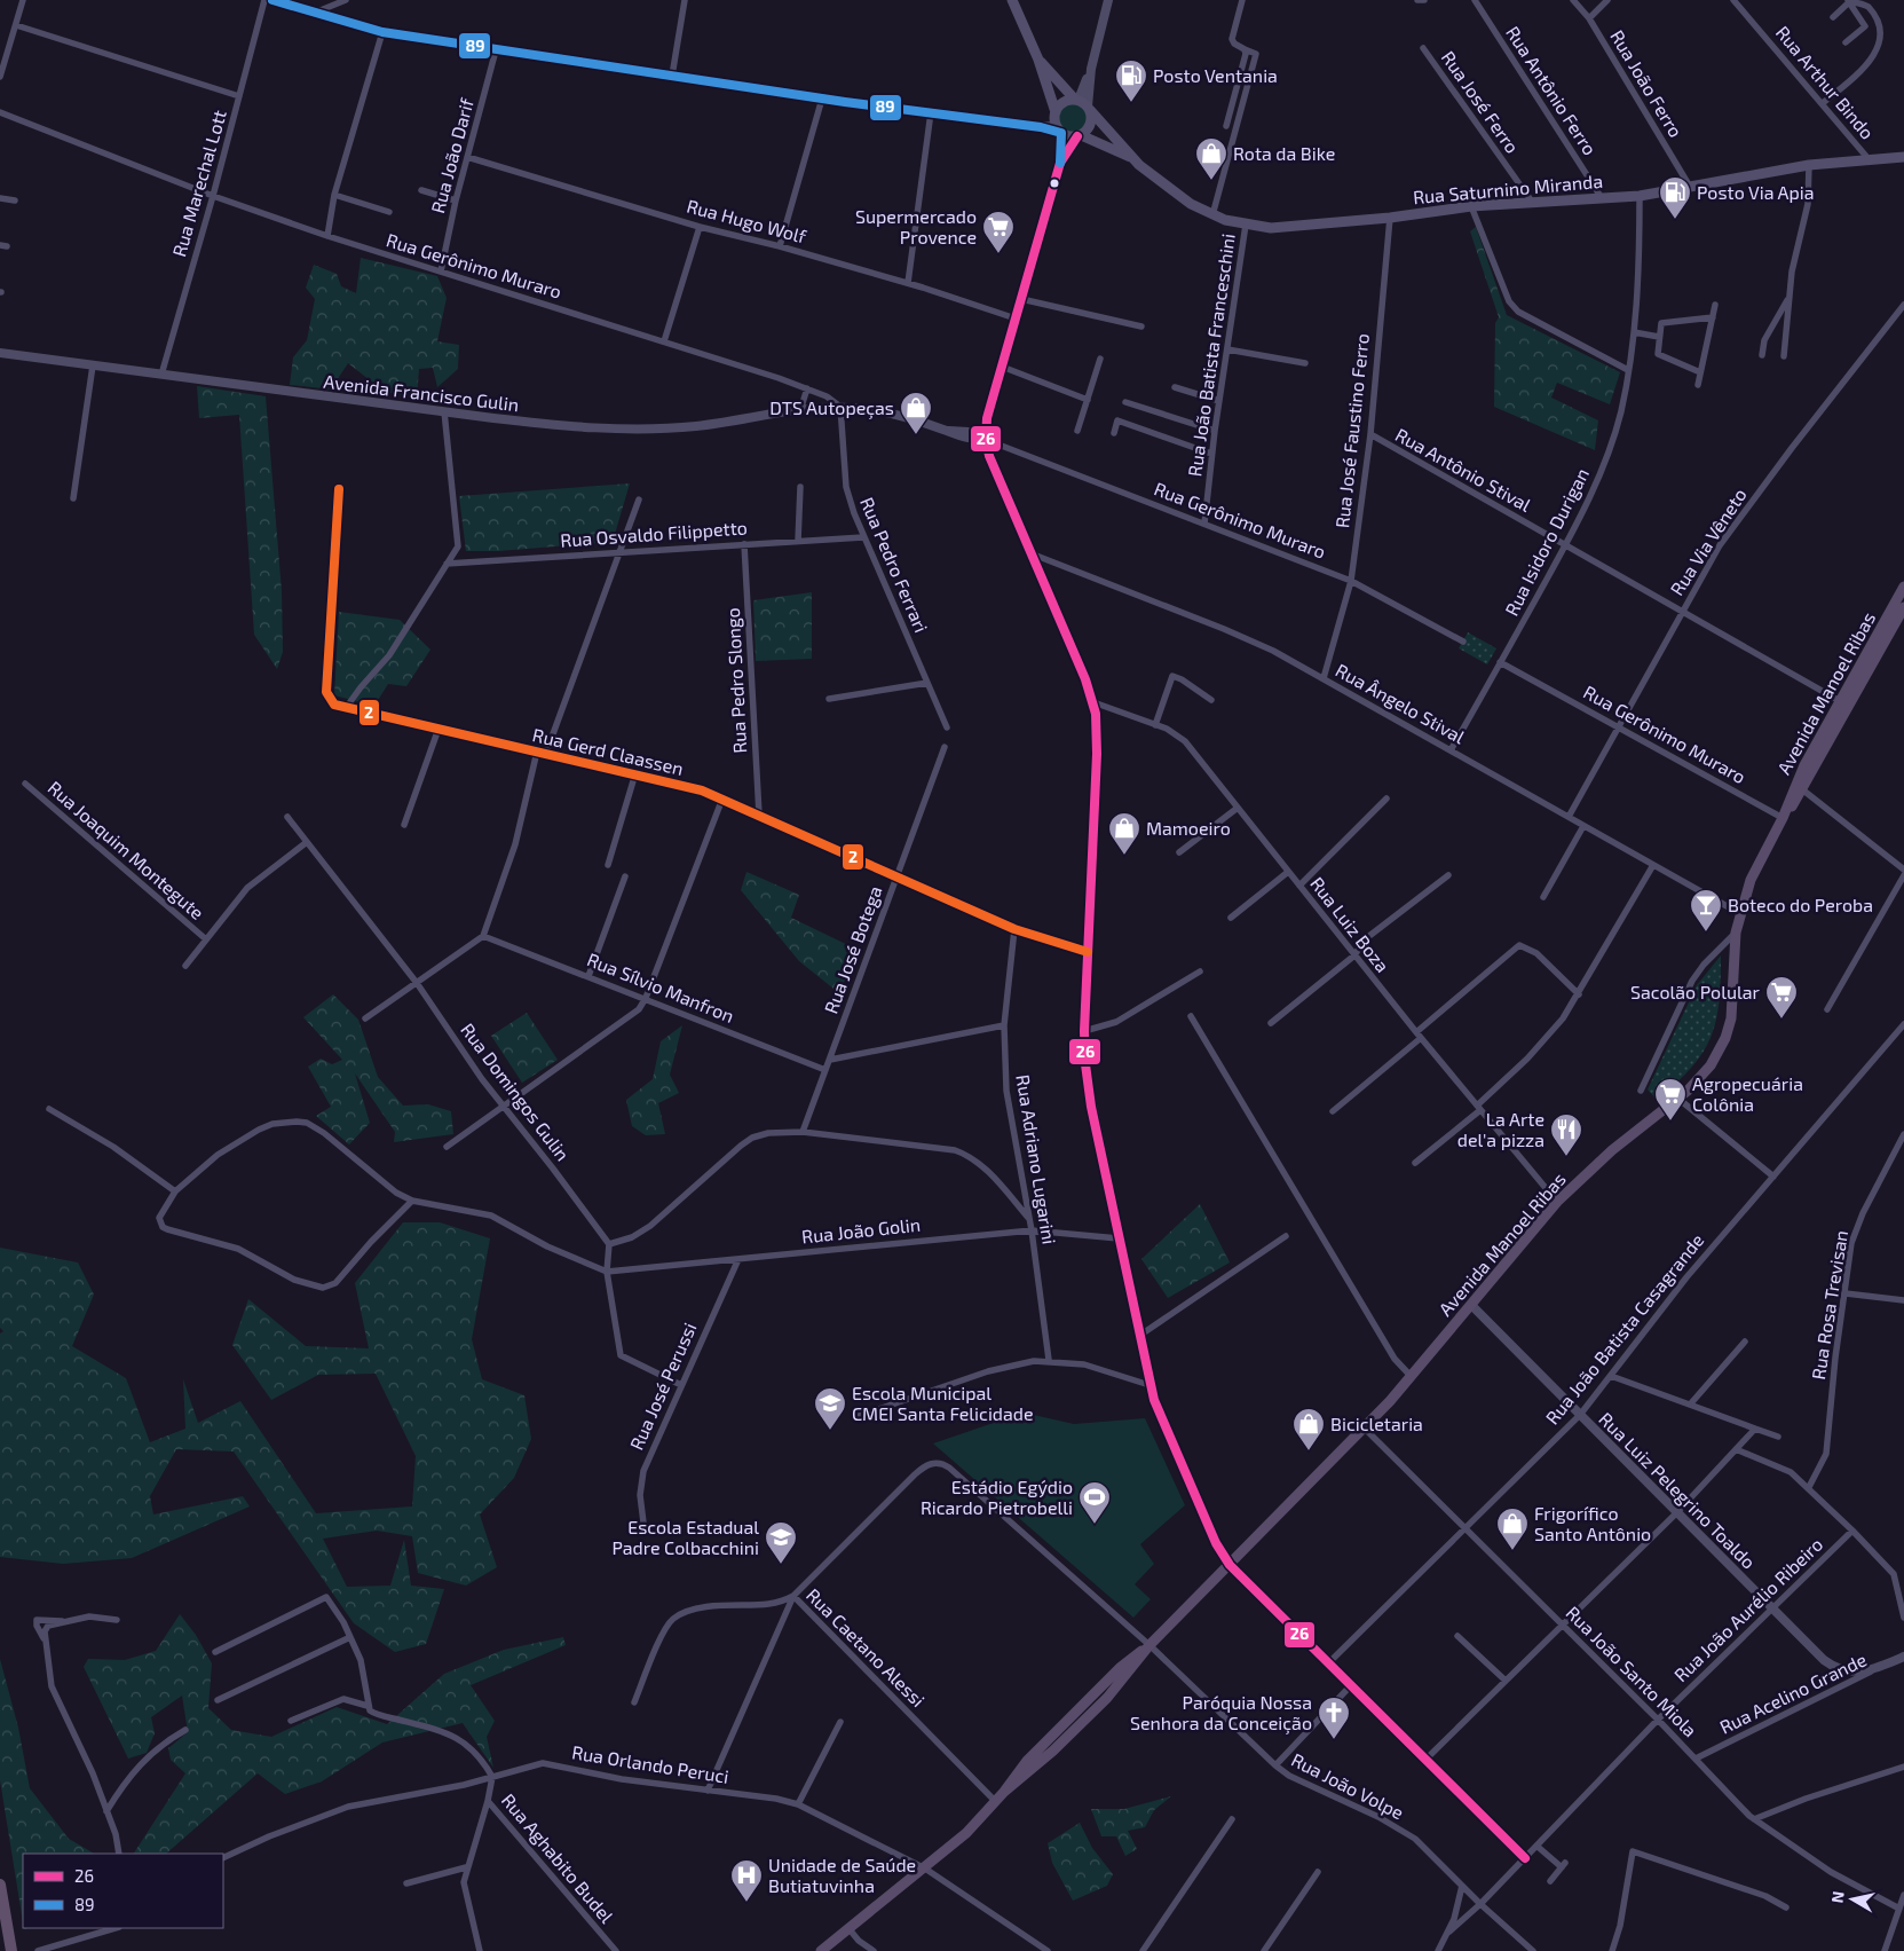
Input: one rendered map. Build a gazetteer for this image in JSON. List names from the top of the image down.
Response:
{
  "streets": {
    "main road": ["Rua Saturnino Miranda", "Avenida Manoel Ribas"],
    "street": [
      "Rua Arthur Bindo",
      "Rua João Ferro",
      "Rua Antônio Ferro",
      "Rua José Ferro",
      "Rua João Darif",
      "Rua Marechal Lott",
      "Rua Hugo Wolf",
      "Rua Gerônimo Muraro",
      "Rua João Batista Franceschini",
      "Avenida Francisco Gulin",
      "Rua José Faustino Ferro",
      "Rua Antônio Stival",
      "Rua Osvaldo Filippetto",
      "Rua Isidoro Durigan",
      "Rua Via Vêneto",
      "Rua Pedro Ferrari",
      "Rua Pedro Slongo",
      "Rua Ângelo Stival",
      "Rua Gerd Claassen",
      "Rua Joaquim Montegute",
      "Rua Luiz Boza",
      "Rua José Botega",
      "Rua Sílvio Manfron",
      "Rua Domingos Gulin",
      "Rua Adriano Lugarini",
      "Rua João Golin",
      "Rua Rosa Trevisan",
      "Rua João Batista Casagrande",
      "Rua José Perussi",
      "Rua Luiz Pelegrino Toaldo",
      "Rua João Aurélio Ribeiro",
      "Rua Caetano Alessi",
      "Rua João Santo Miola",
      "Rua Acelino Grande",
      "Rua Orlando Peruci",
      "Rua João Volpe",
      "Rua Aghabito Budel"
    ]
  },
  "crossings": [
    ["Rua Arthur Bindo", "Rua Saturnino Miranda"],
    ["Rua João Ferro", "Rua Saturnino Miranda"],
    ["Rua Antônio Ferro", "Rua Saturnino Miranda"],
    ["Rua José Ferro", "Rua Saturnino Miranda"],
    ["Rua João Darif", "Rua Hugo Wolf"],
    ["Rua João Darif", "Rua Gerônimo Muraro"],
    ["Rua Marechal Lott", "Rua Gerônimo Muraro"],
    ["Rua Marechal Lott", "Avenida Francisco Gulin"],
    ["Rua Saturnino Miranda", "Rua João Batista Franceschini"],
    ["Rua Saturnino Miranda", "Rua José Faustino Ferro"],
    ["Rua Saturnino Miranda", "Rua Isidoro Durigan"],
    ["Rua Gerônimo Muraro", "Rua João Batista Franceschini"],
    ["Rua Gerônimo Muraro", "Avenida Francisco Gulin"],
    ["Rua Gerônimo Muraro", "Rua José Faustino Ferro"],
    ["Rua Gerônimo Muraro", "Rua Isidoro Durigan"],
    ["Rua Gerônimo Muraro", "Rua Via Vêneto"],
    ["Rua Gerônimo Muraro", "Rua Pedro Ferrari"],
    ["Rua Gerônimo Muraro", "Avenida Manoel Ribas"],
    ["Avenida Francisco Gulin", "Rua Pedro Ferrari"],
    ["Rua José Faustino Ferro", "Rua Antônio Stival"],
    ["Rua José Faustino Ferro", "Rua Ângelo Stival"],
    ["Rua Antônio Stival", "Rua Isidoro Durigan"],
    ["Rua Antônio Stival", "Rua Via Vêneto"],
    ["Rua Antônio Stival", "Avenida Manoel Ribas"],
    ["Rua Osvaldo Filippetto", "Rua Pedro Ferrari"],
    ["Rua Osvaldo Filippetto", "Rua Pedro Slongo"],
    ["Rua Isidoro Durigan", "Rua Ângelo Stival"],
    ["Rua Via Vêneto", "Rua Ângelo Stival"],
    ["Rua Pedro Slongo", "Rua Gerd Claassen"],
    ["Avenida Manoel Ribas", "Rua Ângelo Stival"],
    ["Avenida Manoel Ribas", "Rua Luiz Boza"],
    ["Avenida Manoel Ribas", "Rua Luiz Pelegrino Toaldo"],
    ["Avenida Manoel Ribas", "Rua Caetano Alessi"],
    ["Avenida Manoel Ribas", "Rua João Santo Miola"],
    ["Avenida Manoel Ribas", "Rua Orlando Peruci"],
    ["Avenida Manoel Ribas", "Rua João Volpe"],
    ["Rua Gerd Claassen", "Rua José Botega"],
    ["Rua Gerd Claassen", "Rua Adriano Lugarini"],
    ["Rua José Botega", "Rua Sílvio Manfron"],
    ["Rua Adriano Lugarini", "Rua João Golin"],
    ["Rua João Golin", "Rua José Perussi"],
    ["Rua João Batista Casagrande", "Rua Luiz Pelegrino Toaldo"],
    ["Rua João Batista Casagrande", "Rua João Santo Miola"],
    ["Rua Luiz Pelegrino Toaldo", "Rua João Aurélio Ribeiro"],
    ["Rua Luiz Pelegrino Toaldo", "Rua Acelino Grande"],
    ["Rua João Aurélio Ribeiro", "Rua João Santo Miola"],
    ["Rua João Aurélio Ribeiro", "Rua João Volpe"],
    ["Rua Caetano Alessi", "Rua João Volpe"],
    ["Rua João Santo Miola", "Rua Acelino Grande"],
    ["Rua Orlando Peruci", "Rua Aghabito Budel"]
  ],
  "places": {
    "fuel station": ["Posto Ventania", "Posto Via Apia"],
    "shop": [
      "Rota da Bike",
      "DTS Autopeças",
      "Mamoeiro",
      "Bicicletaria",
      "Frigorífico Santo Antônio"
    ],
    "supermarket": ["Supermercado Provence", "Sacolão Polular", "Agropecuária Colônia"],
    "bar": ["Boteco do Peroba"],
    "restaurant": ["La Arte del'a pizza"],
    "school or university": ["Escola Municipal CMEI Santa Felicidade", "Escola Estadual Padre Colbacchini"],
    "sports": ["Estádio Egýdio Ricardo Pietrobelli"],
    "church": ["Paróquia Nossa Senhora da Conceição"],
    "hospital": ["Unidade de Saúde Butiatuvinha"]
  },
  "lines": ["transit line 89", "transit line 26", "transit line 2"],
  "legend": ["26", "89"],
  "north": "left"
}
